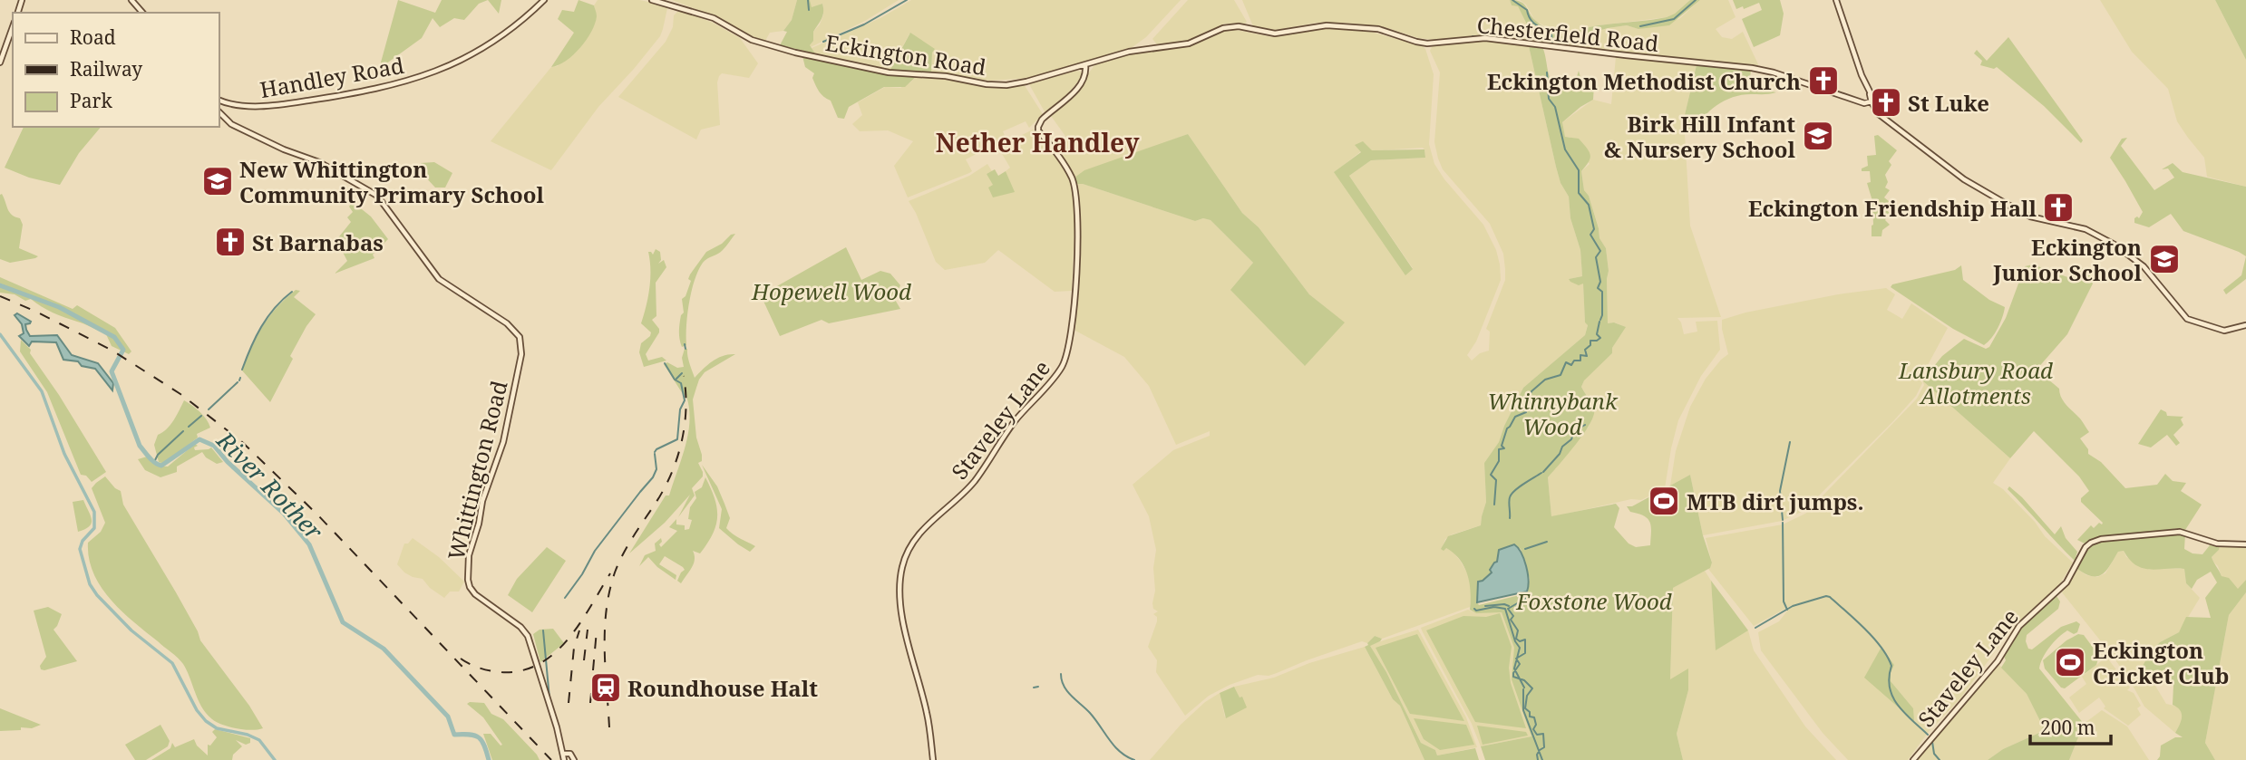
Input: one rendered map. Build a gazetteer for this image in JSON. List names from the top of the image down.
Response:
{
  "streets": {
    "main road": [
      "Chesterfield Road",
      "Eckington Road",
      "Handley Road",
      "Staveley Lane",
      "Whittington Road"
    ]
  },
  "crossings": [
    ["Chesterfield Road", "Eckington Road"],
    ["Chesterfield Road", "Staveley Lane"],
    ["Eckington Road", "Staveley Lane"]
  ],
  "districts": ["Nether Handley"],
  "water": ["River Rother"],
  "parks": [
    "Hopewell Wood",
    "Lansbury Road Allotments",
    "Whinnybank Wood",
    "Foxstone Wood"
  ],
  "places": {
    "church": [
      "Eckington Methodist Church",
      "St Luke",
      "Eckington Friendship Hall",
      "St Barnabas"
    ],
    "school or university": ["Birk Hill Infant & Nursery School", "New Whittington Community Primary School", "Eckington Junior School"],
    "sports": ["MTB dirt jumps.", "Eckington Cricket Club"],
    "station": ["Roundhouse Halt"]
  },
  "legend": ["Road", "Railway", "Park"],
  "scale_bar": "200 m"
}
